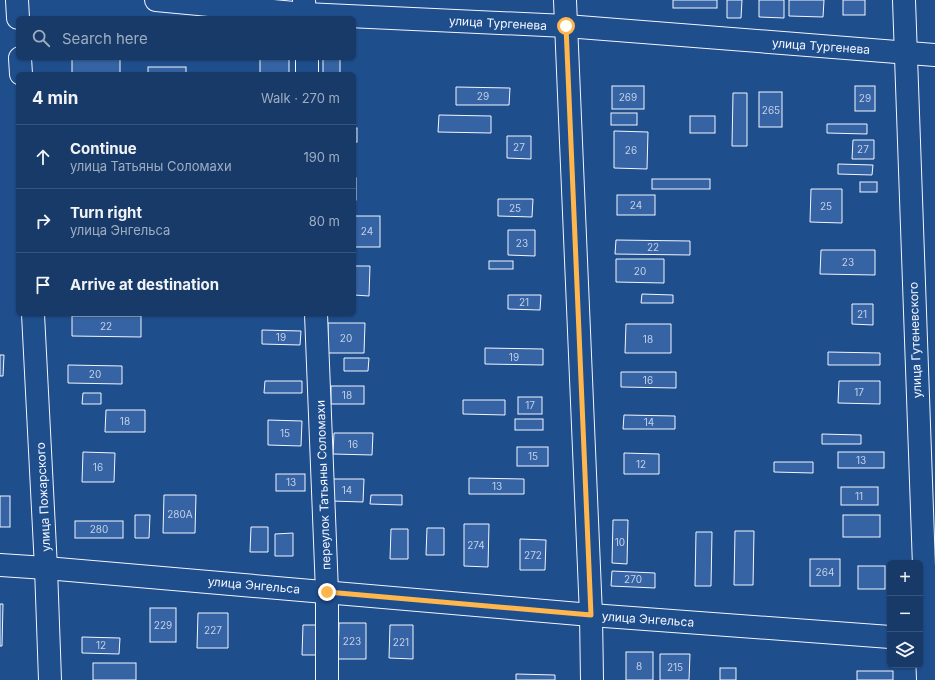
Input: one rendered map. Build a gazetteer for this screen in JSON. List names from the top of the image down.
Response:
{
  "streets": {
    "street": [
      "улица Тургенева",
      "улица Гутеневского",
      "переулок Татьяны Соломахи",
      "улица Пожарского",
      "улица Энгельса"
    ]
  },
  "crossings": [
    ["улица Тургенева", "улица Гутеневского"],
    ["переулок Татьяны Соломахи", "улица Энгельса"],
    ["улица Пожарского", "улица Энгельса"]
  ],
  "house_numbers": [
    "29",
    "269",
    "29",
    "265",
    "27",
    "27",
    "26",
    "24",
    "25",
    "25",
    "24",
    "23",
    "22",
    "23",
    "20",
    "21",
    "21",
    "22",
    "19",
    "20",
    "18",
    "19",
    "20",
    "16",
    "17",
    "18",
    "17",
    "18",
    "14",
    "15",
    "16",
    "15",
    "13",
    "12",
    "16",
    "13",
    "13",
    "14",
    "11",
    "280А",
    "280",
    "10",
    "274",
    "272",
    "264",
    "270",
    "229",
    "227",
    "223",
    "221",
    "12",
    "8",
    "215"
  ],
  "page": {
    "search": "Search here",
    "heading": ["4 min", "Walk · 270 m"],
    "list": [
      ["Continue", "улица Татьяны Соломахи", "190 m"],
      ["Turn right", "улица Энгельса", "80 m"],
      "Arrive at destination"
    ],
    "map_buttons": ["+", "−"]
  }
}
